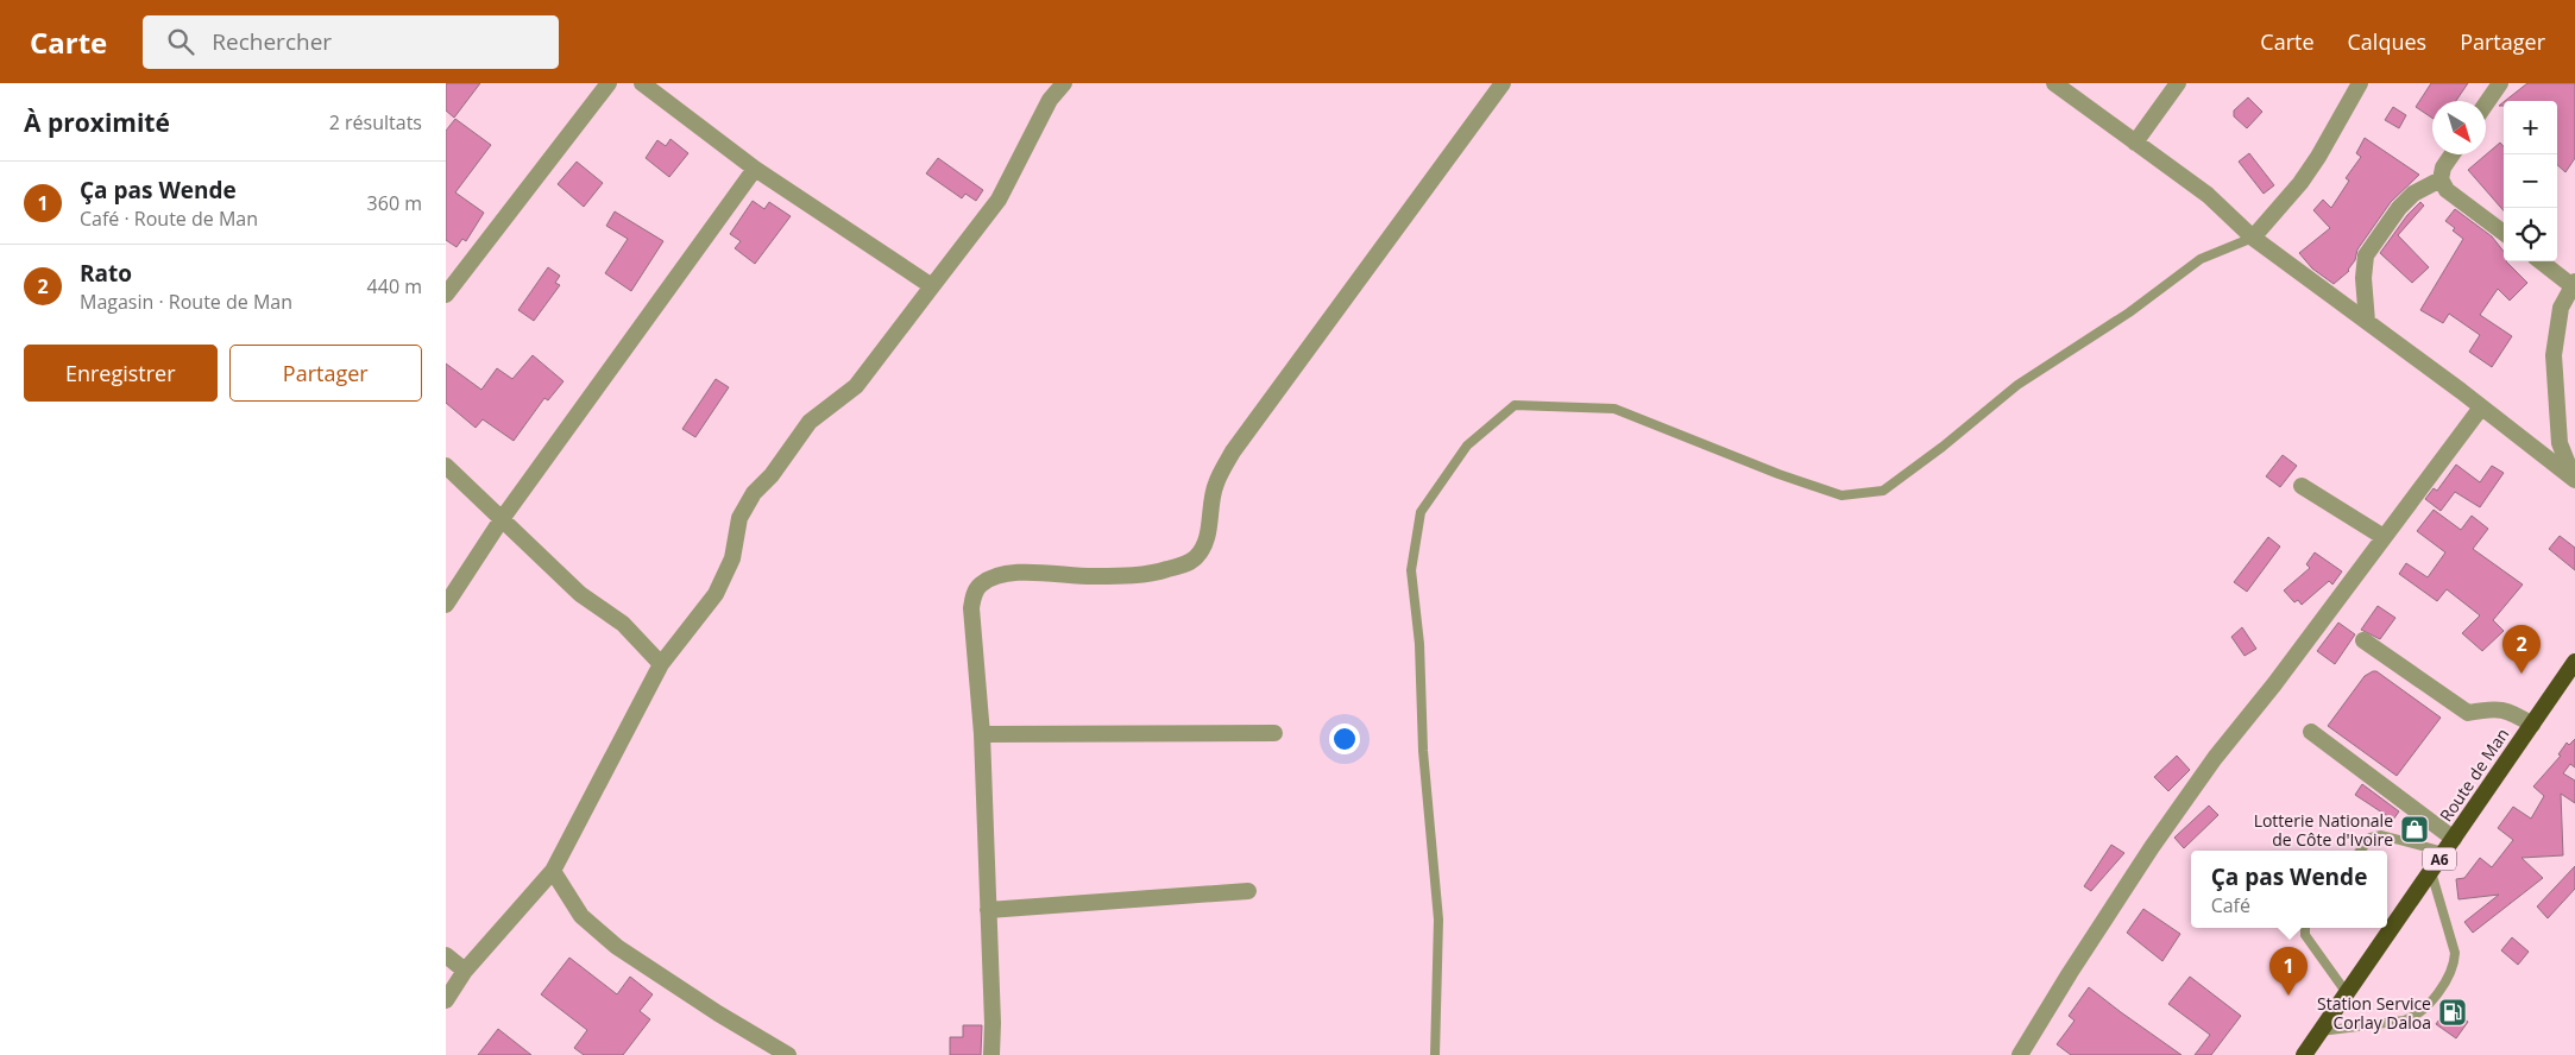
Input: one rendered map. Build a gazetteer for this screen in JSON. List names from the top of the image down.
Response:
{
  "streets": {
    "highway": ["Route de Man", "A6"]
  },
  "places": {
    "shop": ["Lotterie Nationale de Côte d'Ivoire"],
    "fuel station": ["Station Service Corlay Daloa"]
  },
  "north": "bottom right",
  "page": {
    "header": "Carte",
    "search": "Rechercher",
    "nav": ["Carte", "Calques", "Partager"],
    "heading": ["À proximité", "2 résultats"],
    "map_buttons": ["+", "−"],
    "list": [
      {
        "mark": "1",
        "name": "Ça pas Wende",
        "note": "Café · Route de Man",
        "value": "360 m"
      },
      {
        "mark": "2",
        "name": "Rato",
        "note": "Magasin · Route de Man",
        "value": "440 m"
      }
    ],
    "buttons": ["Enregistrer", "Partager"],
    "pins": ["2", "1"],
    "popup": ["Ça pas Wende", "Café"]
  }
}
